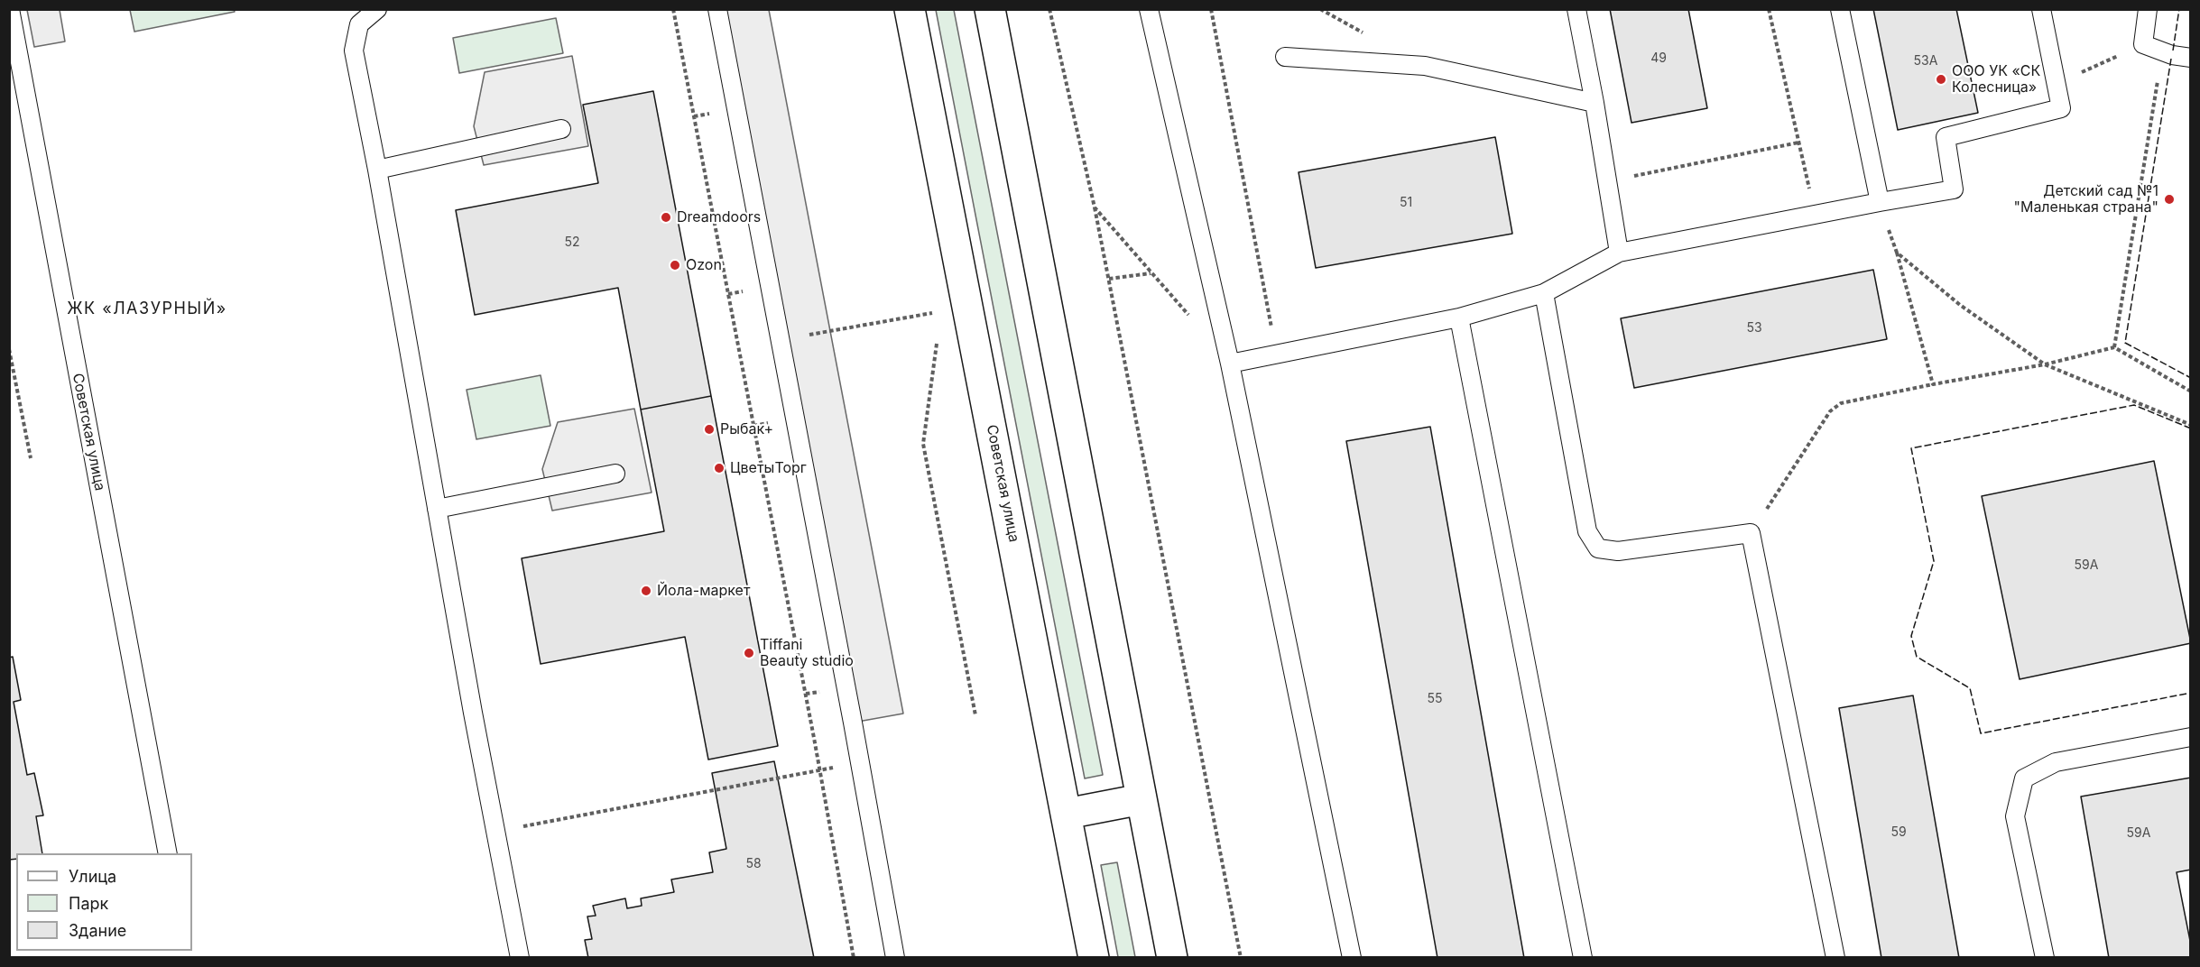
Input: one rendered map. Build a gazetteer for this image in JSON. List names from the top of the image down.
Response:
{
  "streets": {
    "main road": ["Советская улица"]
  },
  "districts": ["ЖК «ЛАЗУРНЫЙ»"],
  "places": [
    "ООО УК «СК Колесница»",
    "Детский сад №1 \"Маленькая страна\"",
    "Dreamdoors",
    "Ozon",
    "Рыбак+",
    "ЦветыТорг",
    "Йола-маркет",
    "Tiffani Beauty studio"
  ],
  "house_numbers": [
    "49",
    "53А",
    "51",
    "52",
    "53",
    "59А",
    "55",
    "59",
    "59А",
    "58"
  ],
  "legend": ["Улица", "Парк", "Здание"]
}
